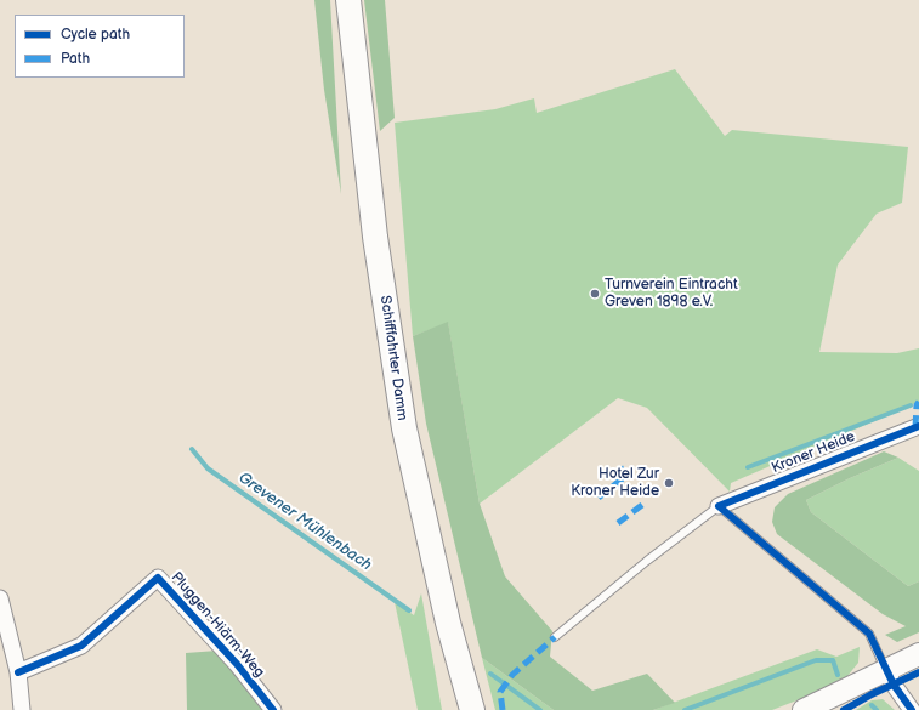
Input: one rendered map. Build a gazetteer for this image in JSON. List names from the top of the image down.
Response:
{
  "streets": {
    "main road": ["Schifffahrter Damm"],
    "street": ["Kroner Heide", "Pluggen-Hiärm-Weg"]
  },
  "water": ["Grevener Mühlenbach"],
  "places": ["Turnverein Eintracht Greven 1898 e.V.", "Hotel Zur Kroner Heide"],
  "legend": ["Cycle path", "Path"]
}
